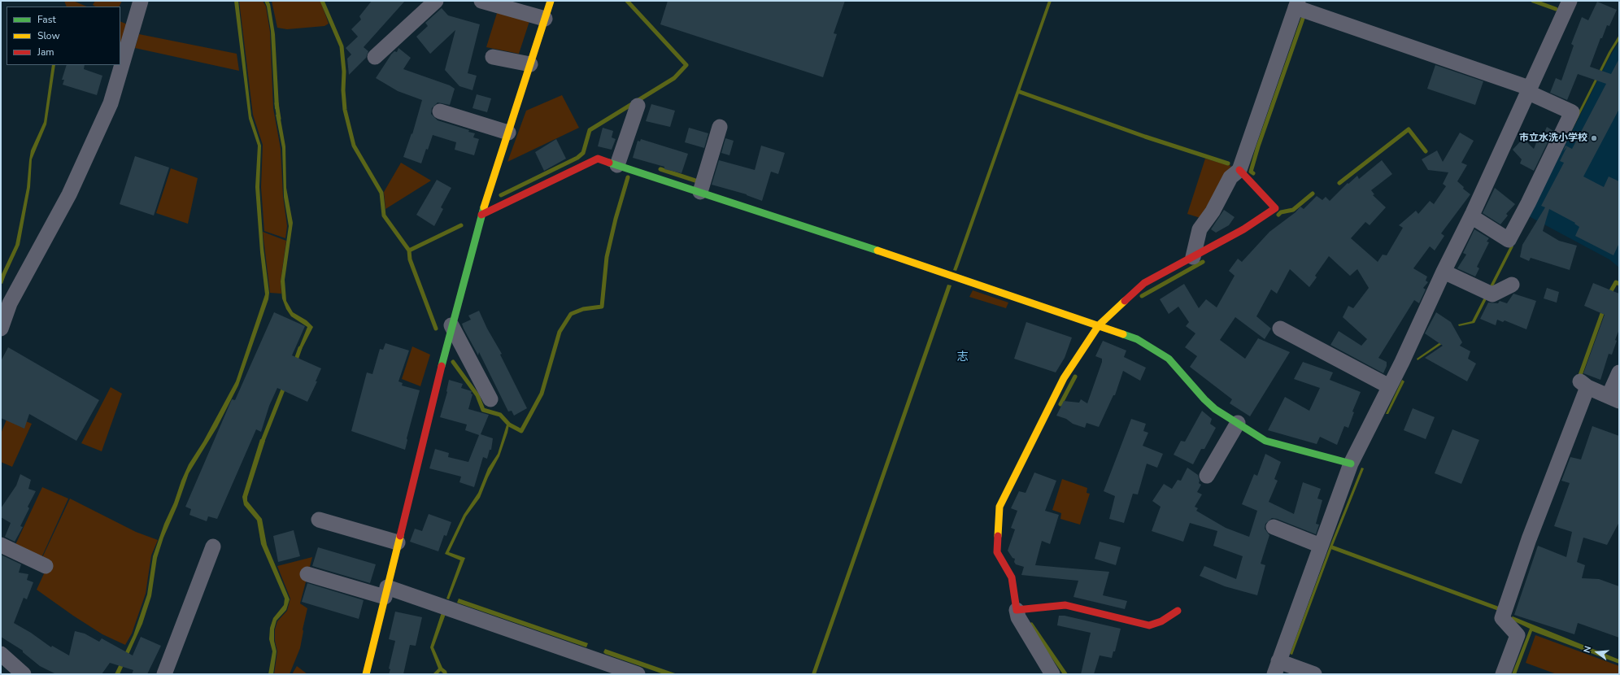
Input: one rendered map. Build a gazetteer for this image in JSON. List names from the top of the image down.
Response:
{
  "districts": ["志"],
  "places": ["市立水洗小学校"],
  "legend": ["Fast", "Slow", "Jam"],
  "north": "left"
}
